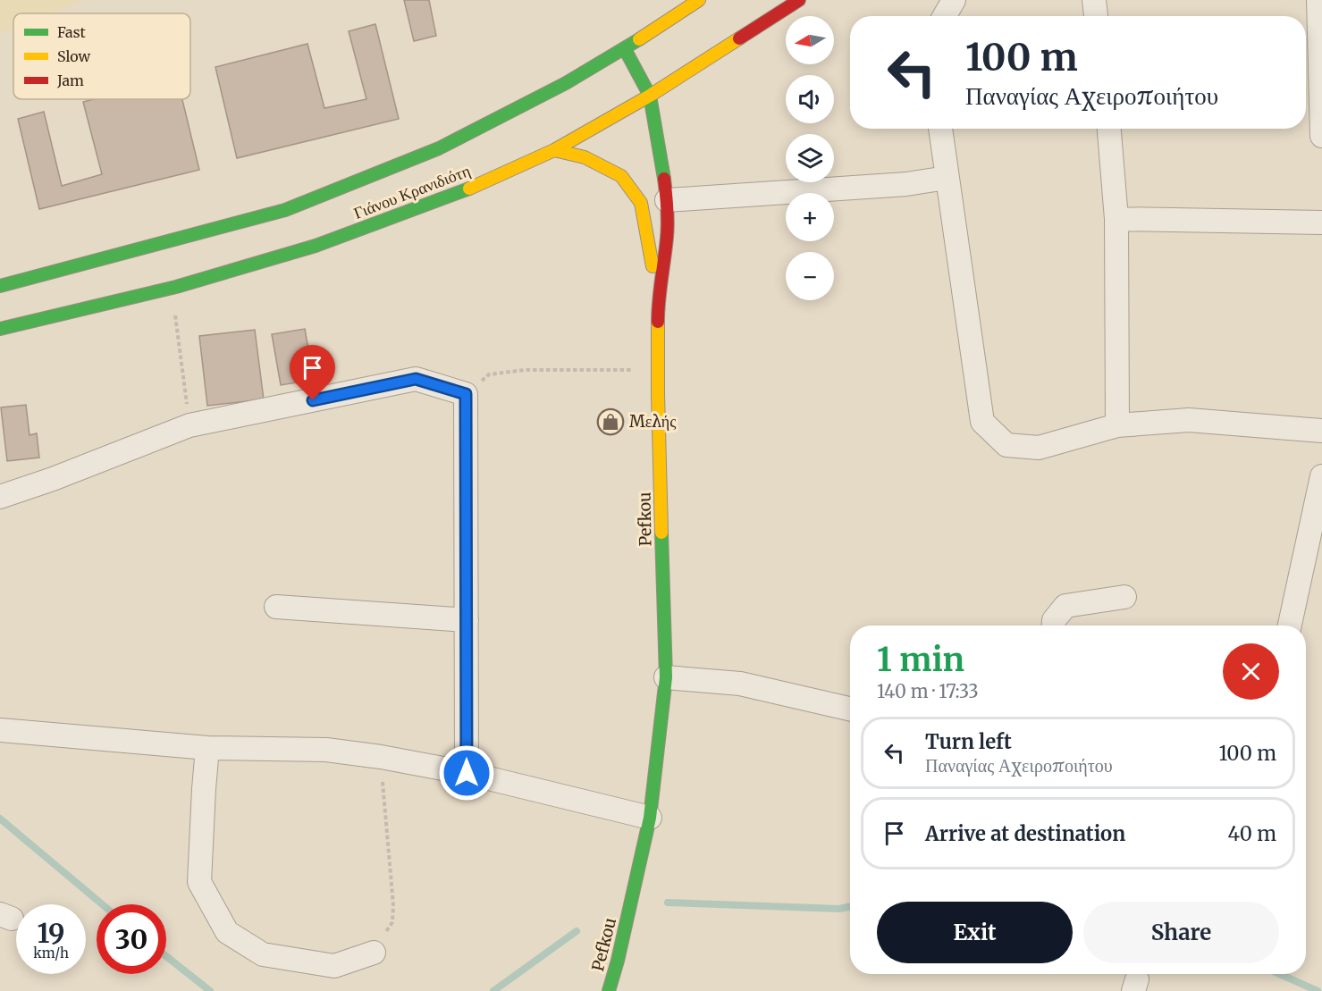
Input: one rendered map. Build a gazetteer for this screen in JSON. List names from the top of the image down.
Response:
{
  "streets": {
    "main road": ["Γιάνου Κρανιδιότη", "Pefkou"]
  },
  "crossings": [
    ["Γιάνου Κρανιδιότη", "Pefkou"]
  ],
  "places": {
    "shop": ["Μελής"]
  },
  "legend": ["Fast", "Slow", "Jam"],
  "north": "left",
  "page": {
    "map_buttons": ["+", "−"],
    "turn": ["100 m", "Παναγίας Αχειροποιήτου"],
    "heading": ["1 min", "140 m · 17:33"],
    "list": [
      {
        "name": "Turn left",
        "note": "Παναγίας Αχειροποιήτου",
        "value": "100 m"
      },
      {
        "name": "Arrive at destination",
        "value": "40 m"
      }
    ],
    "buttons": ["Exit", "Share"],
    "speed": "19 km/h",
    "limit": "30"
  }
}
